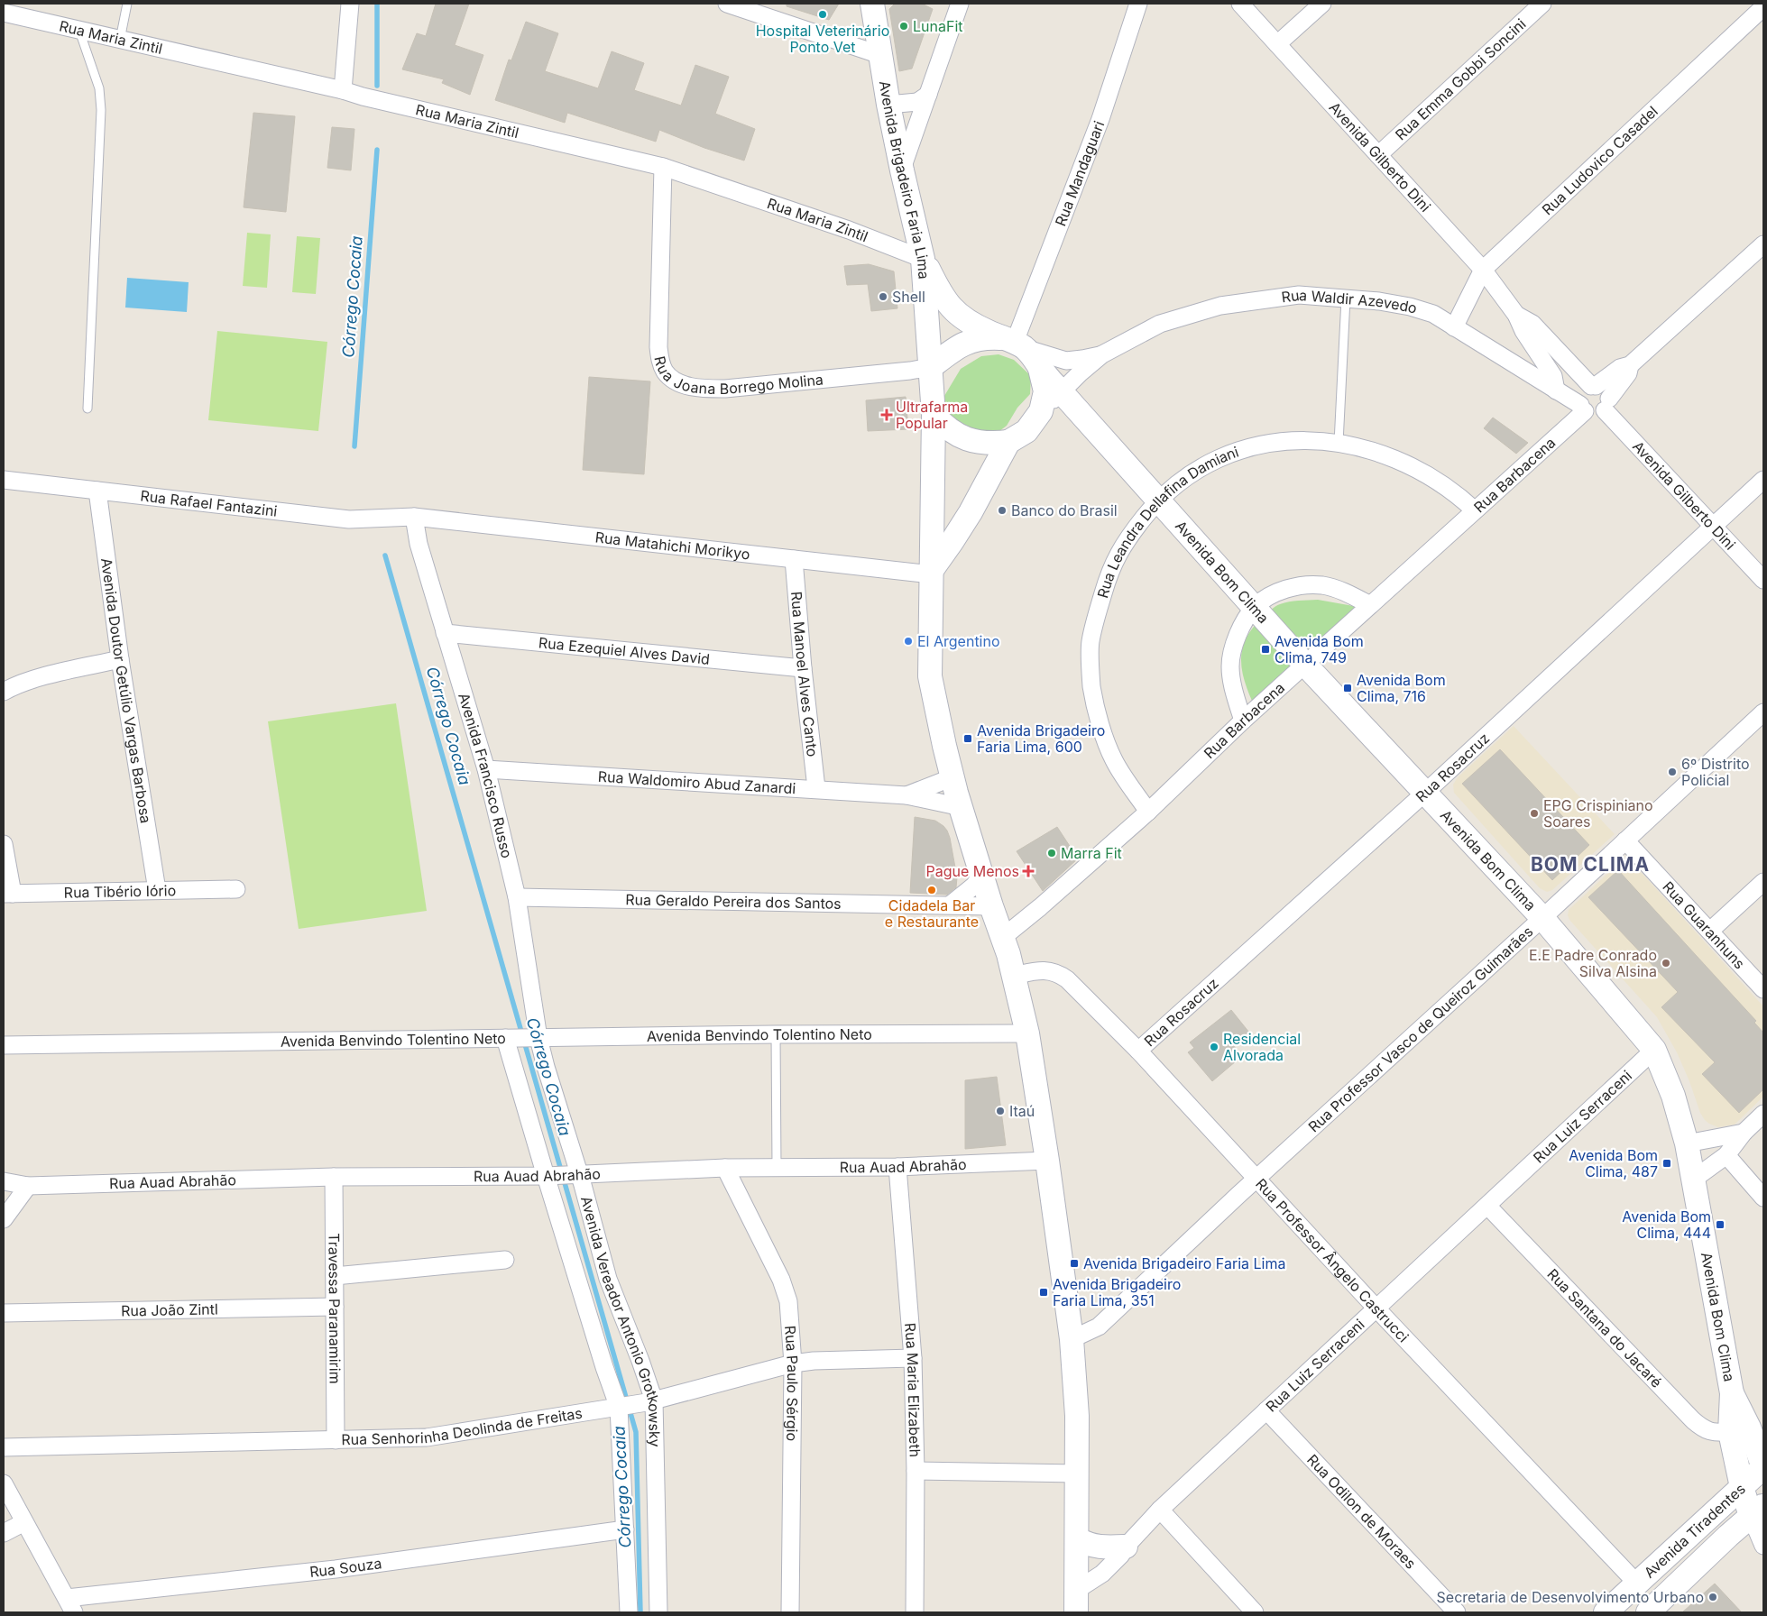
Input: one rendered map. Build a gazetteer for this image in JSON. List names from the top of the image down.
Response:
{
  "streets": {
    "main road": [
      "Avenida Brigadeiro Faria Lima",
      "Rua Waldir Azevedo",
      "Avenida Bom Clima",
      "Avenida Tiradentes"
    ],
    "street": [
      "Rua Maria Zintil",
      "Rua Emma Gobbi Soncini",
      "Avenida Gilberto Dini",
      "Rua Ludovico Casadel",
      "Rua Mandaguari",
      "Rua Joana Borrego Molina",
      "Rua Barbacena",
      "Rua Rafael Fantazini",
      "Rua Leandra Dellafina Damiani",
      "Rua Matahichi Morikyo",
      "Rua Ezequiel Alves David",
      "Rua Manoel Alves Canto",
      "Avenida Doutor Getúlio Vargas Barbosa",
      "Rua Rosacruz",
      "Avenida Francisco Russo",
      "Rua Waldomiro Abud Zanardi",
      "Rua Tibério Iório",
      "Rua Geraldo Pereira dos Santos",
      "Rua Guaranhuns",
      "Rua Professor Vasco de Queiroz Guimarães",
      "Avenida Benvindo Tolentino Neto",
      "Rua Luiz Serraceni",
      "Rua Auad Abrahão",
      "Rua Professor Ângelo Castrucci",
      "Travessa Paranamirim",
      "Rua João Zintl",
      "Avenida Vereador Antonio Grotkowsky",
      "Rua Santana do Jacaré",
      "Rua Paulo Sérgio",
      "Rua Maria Elizabeth",
      "Rua Senhorinha Deolinda de Freitas",
      "Rua Odilon de Moraes",
      "Rua Souza"
    ]
  },
  "crossings": [
    ["Rua Maria Zintil", "Avenida Brigadeiro Faria Lima"],
    ["Rua Maria Zintil", "Rua Joana Borrego Molina"],
    ["Rua Maria Zintil", "Avenida Bom Clima"],
    ["Rua Emma Gobbi Soncini", "Avenida Gilberto Dini"],
    ["Avenida Gilberto Dini", "Rua Ludovico Casadel"],
    ["Avenida Gilberto Dini", "Rua Waldir Azevedo"],
    ["Avenida Gilberto Dini", "Rua Barbacena"],
    ["Avenida Gilberto Dini", "Rua Rosacruz"],
    ["Rua Ludovico Casadel", "Rua Waldir Azevedo"],
    ["Rua Mandaguari", "Avenida Brigadeiro Faria Lima"],
    ["Rua Mandaguari", "Rua Waldir Azevedo"],
    ["Rua Mandaguari", "Rua Joana Borrego Molina"],
    ["Rua Mandaguari", "Avenida Bom Clima"],
    ["Avenida Brigadeiro Faria Lima", "Rua Waldir Azevedo"],
    ["Avenida Brigadeiro Faria Lima", "Rua Joana Borrego Molina"],
    ["Avenida Brigadeiro Faria Lima", "Rua Barbacena"],
    ["Avenida Brigadeiro Faria Lima", "Rua Matahichi Morikyo"],
    ["Avenida Brigadeiro Faria Lima", "Avenida Bom Clima"],
    ["Avenida Brigadeiro Faria Lima", "Rua Waldomiro Abud Zanardi"],
    ["Avenida Brigadeiro Faria Lima", "Rua Geraldo Pereira dos Santos"],
    ["Avenida Brigadeiro Faria Lima", "Rua Professor Vasco de Queiroz Guimarães"],
    ["Avenida Brigadeiro Faria Lima", "Avenida Benvindo Tolentino Neto"],
    ["Avenida Brigadeiro Faria Lima", "Rua Luiz Serraceni"],
    ["Avenida Brigadeiro Faria Lima", "Rua Auad Abrahão"],
    ["Avenida Brigadeiro Faria Lima", "Rua Professor Ângelo Castrucci"],
    ["Rua Waldir Azevedo", "Rua Joana Borrego Molina"],
    ["Rua Waldir Azevedo", "Rua Barbacena"],
    ["Rua Waldir Azevedo", "Rua Matahichi Morikyo"],
    ["Rua Waldir Azevedo", "Avenida Bom Clima"],
    ["Rua Joana Borrego Molina", "Avenida Bom Clima"],
    ["Rua Barbacena", "Rua Leandra Dellafina Damiani"],
    ["Rua Barbacena", "Avenida Bom Clima"],
    ["Rua Rafael Fantazini", "Rua Matahichi Morikyo"],
    ["Rua Rafael Fantazini", "Avenida Doutor Getúlio Vargas Barbosa"],
    ["Rua Rafael Fantazini", "Avenida Francisco Russo"],
    ["Rua Leandra Dellafina Damiani", "Avenida Bom Clima"],
    ["Rua Matahichi Morikyo", "Rua Manoel Alves Canto"],
    ["Rua Matahichi Morikyo", "Avenida Francisco Russo"],
    ["Avenida Bom Clima", "Rua Rosacruz"],
    ["Avenida Bom Clima", "Rua Professor Vasco de Queiroz Guimarães"],
    ["Avenida Bom Clima", "Rua Luiz Serraceni"],
    ["Avenida Bom Clima", "Rua Santana do Jacaré"],
    ["Avenida Bom Clima", "Avenida Tiradentes"],
    ["Rua Ezequiel Alves David", "Rua Manoel Alves Canto"],
    ["Rua Ezequiel Alves David", "Avenida Francisco Russo"],
    ["Rua Manoel Alves Canto", "Rua Waldomiro Abud Zanardi"],
    ["Avenida Doutor Getúlio Vargas Barbosa", "Rua Tibério Iório"],
    ["Rua Rosacruz", "Rua Professor Ângelo Castrucci"],
    ["Avenida Francisco Russo", "Rua Waldomiro Abud Zanardi"],
    ["Avenida Francisco Russo", "Rua Geraldo Pereira dos Santos"],
    ["Avenida Francisco Russo", "Avenida Benvindo Tolentino Neto"],
    ["Avenida Francisco Russo", "Avenida Vereador Antonio Grotkowsky"],
    ["Rua Guaranhuns", "Rua Professor Vasco de Queiroz Guimarães"],
    ["Rua Professor Vasco de Queiroz Guimarães", "Rua Professor Ângelo Castrucci"],
    ["Avenida Benvindo Tolentino Neto", "Avenida Vereador Antonio Grotkowsky"],
    ["Rua Luiz Serraceni", "Rua Professor Ângelo Castrucci"],
    ["Rua Luiz Serraceni", "Rua Santana do Jacaré"],
    ["Rua Luiz Serraceni", "Rua Odilon de Moraes"],
    ["Rua Auad Abrahão", "Travessa Paranamirim"],
    ["Rua Auad Abrahão", "Avenida Vereador Antonio Grotkowsky"],
    ["Rua Auad Abrahão", "Rua Paulo Sérgio"],
    ["Rua Auad Abrahão", "Rua Maria Elizabeth"],
    ["Rua Professor Ângelo Castrucci", "Avenida Tiradentes"],
    ["Travessa Paranamirim", "Rua João Zintl"],
    ["Travessa Paranamirim", "Rua Senhorinha Deolinda de Freitas"],
    ["Avenida Vereador Antonio Grotkowsky", "Rua Senhorinha Deolinda de Freitas"],
    ["Avenida Vereador Antonio Grotkowsky", "Rua Souza"],
    ["Rua Paulo Sérgio", "Rua Senhorinha Deolinda de Freitas"],
    ["Rua Maria Elizabeth", "Rua Senhorinha Deolinda de Freitas"]
  ],
  "districts": ["BOM CLIMA"],
  "water": ["Córrego Cocaia"],
  "places": {
    "other": [
      "Hospital Veterinário Ponto Vet",
      "LunaFit",
      "Shell",
      "Banco do Brasil",
      "El Argentino",
      "6º Distrito Policial",
      "EPG Crispiniano Soares",
      "Marra Fit",
      "Cidadela Bar e Restaurante",
      "E.E Padre Conrado Silva Alsina",
      "Residencial Alvorada",
      "Itaú",
      "Secretaria de Desenvolvimento Urbano"
    ],
    "health": ["Ultrafarma Popular", "Pague Menos"],
    "transit": [
      "Avenida Bom Clima, 749",
      "Avenida Bom Clima, 716",
      "Avenida Brigadeiro Faria Lima, 600",
      "Avenida Bom Clima, 487",
      "Avenida Bom Clima, 444",
      "Avenida Brigadeiro Faria Lima",
      "Avenida Brigadeiro Faria Lima, 351"
    ]
  }
}
